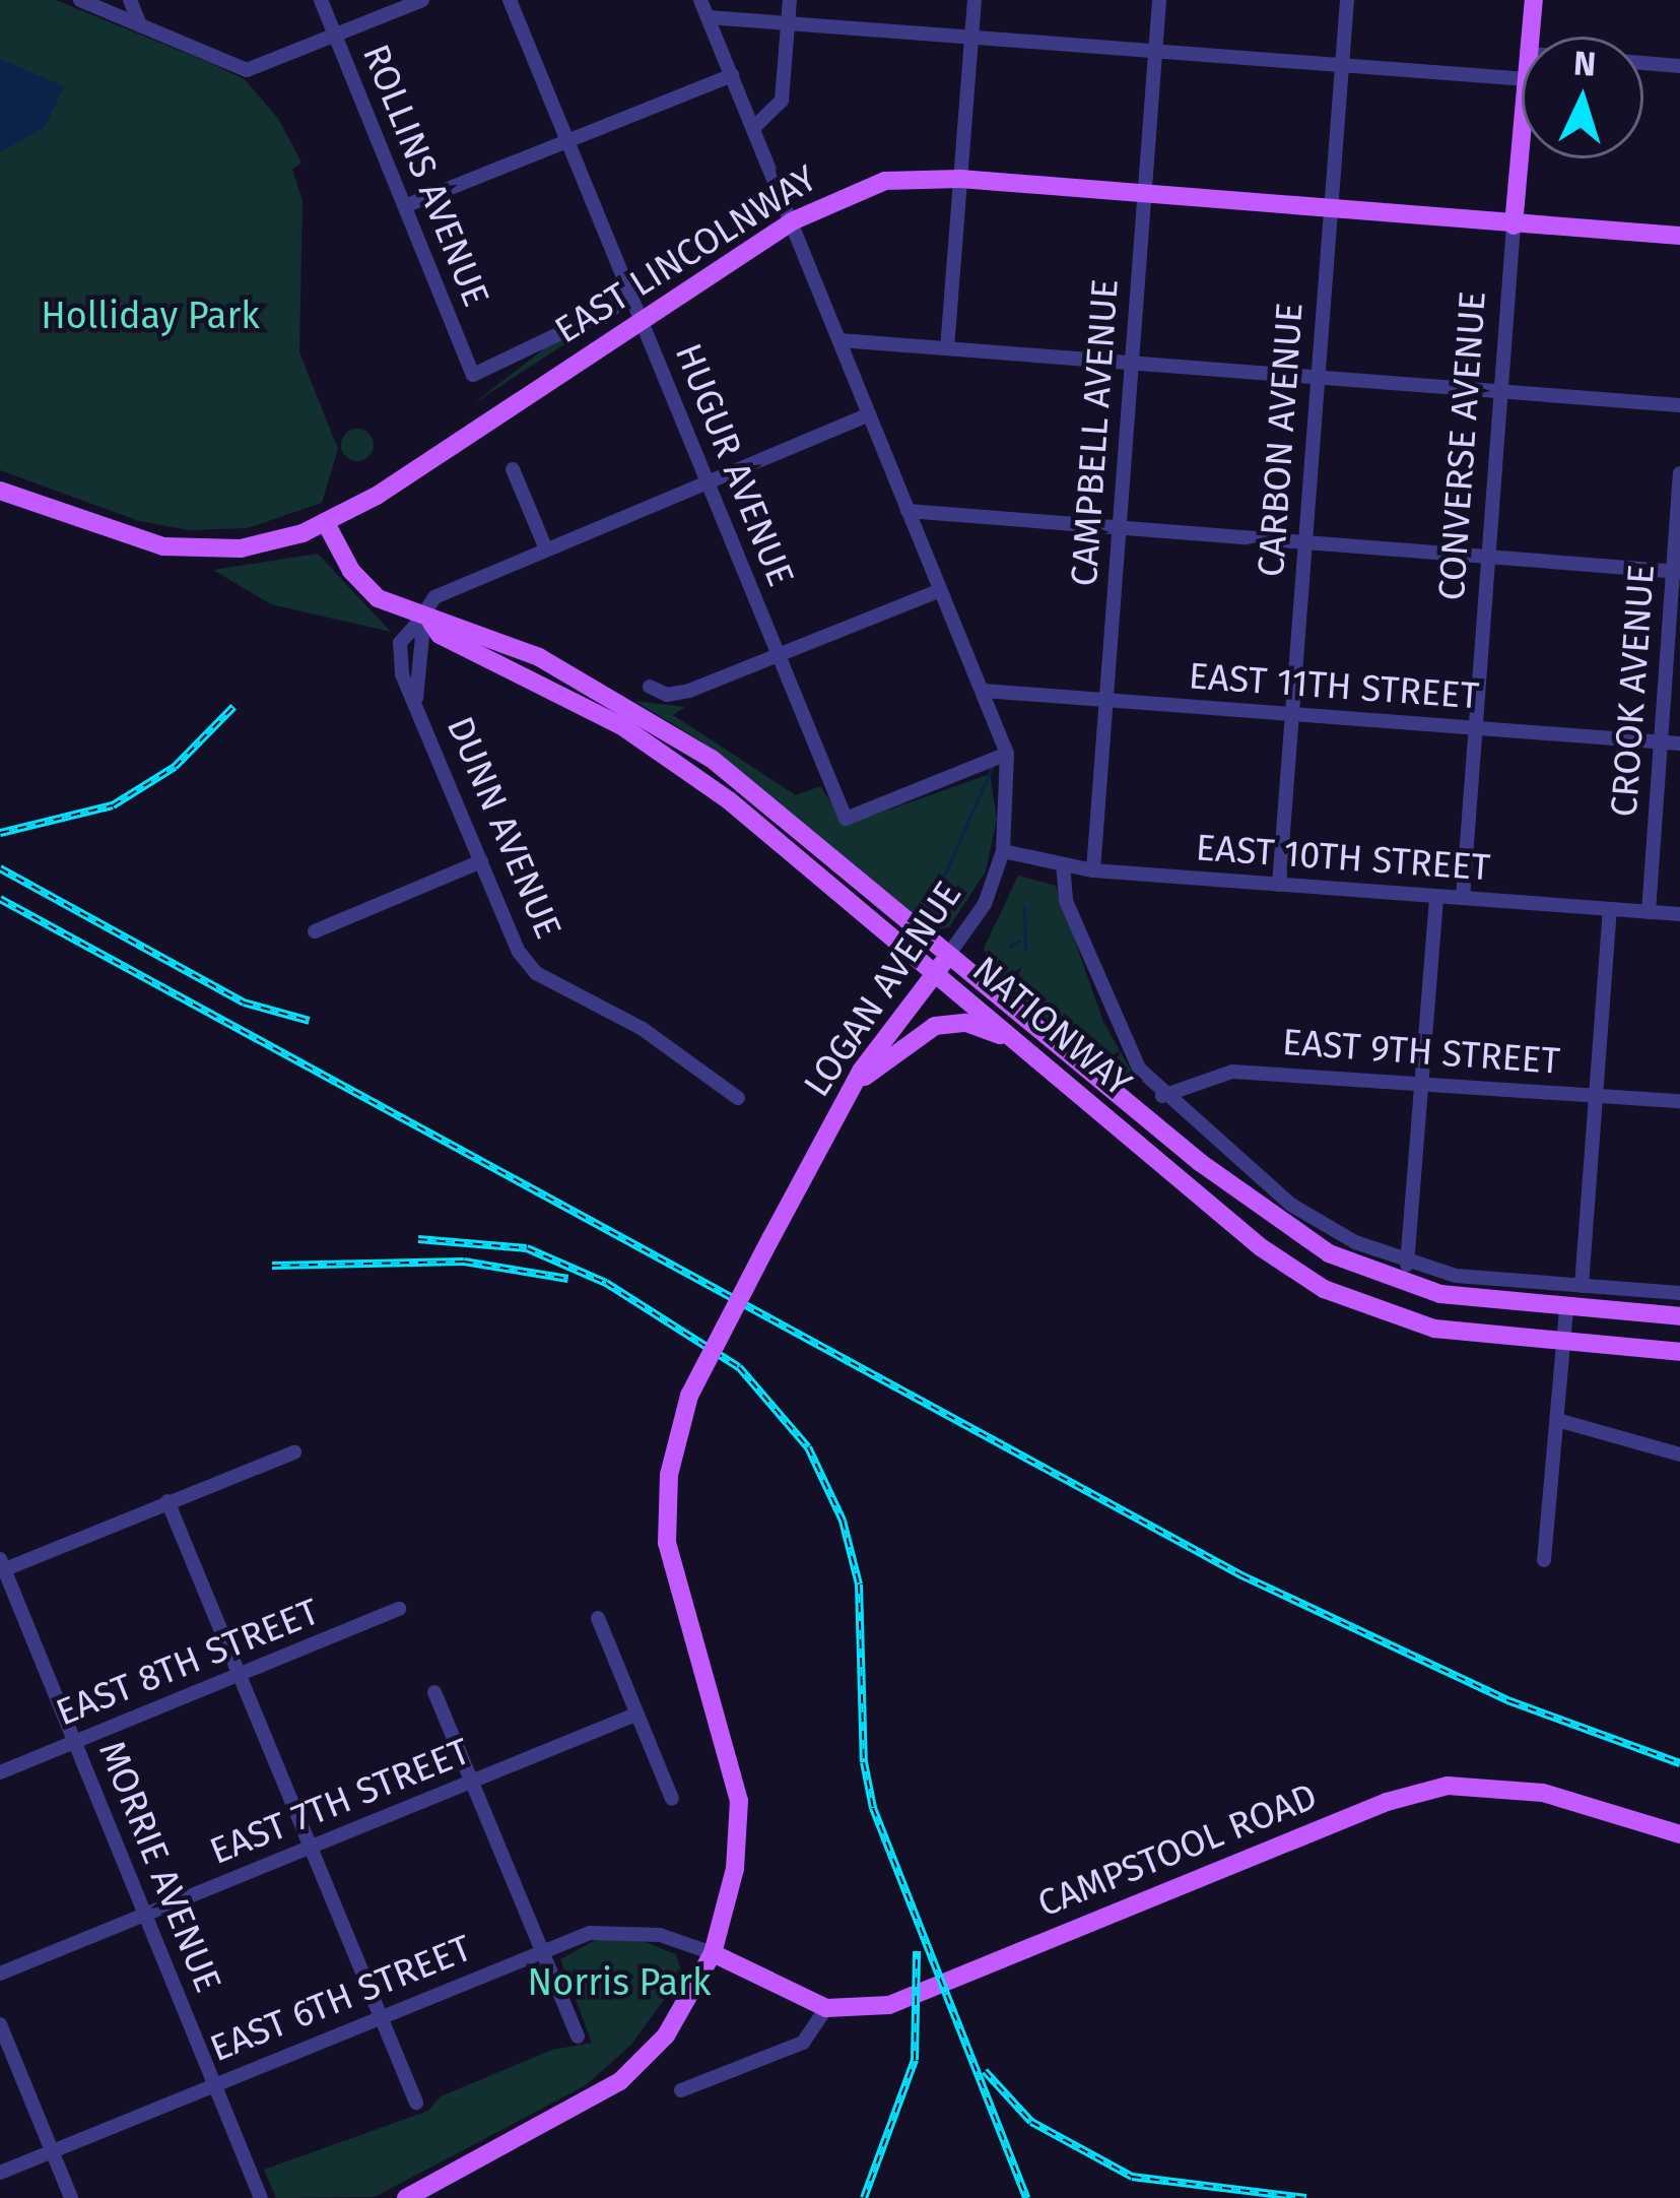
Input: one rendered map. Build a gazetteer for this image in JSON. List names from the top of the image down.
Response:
{
  "streets": {
    "main road": [
      "EAST LINCOLNWAY",
      "CONVERSE AVENUE",
      "LOGAN AVENUE",
      "NATIONWAY",
      "CAMPSTOOL ROAD"
    ],
    "street": [
      "ROLLINS AVENUE",
      "CAMPBELL AVENUE",
      "CARBON AVENUE",
      "HUGUR AVENUE",
      "EAST 11TH STREET",
      "CROOK AVENUE",
      "DUNN AVENUE",
      "EAST 10TH STREET",
      "EAST 9TH STREET",
      "EAST 8TH STREET",
      "EAST 7TH STREET",
      "MORRIE AVENUE",
      "EAST 6TH STREET"
    ]
  },
  "crossings": [
    ["ROLLINS AVENUE", "HUGUR AVENUE"],
    ["EAST LINCOLNWAY", "CAMPBELL AVENUE"],
    ["EAST LINCOLNWAY", "CARBON AVENUE"],
    ["EAST LINCOLNWAY", "CONVERSE AVENUE"],
    ["EAST LINCOLNWAY", "HUGUR AVENUE"],
    ["EAST LINCOLNWAY", "LOGAN AVENUE"],
    ["EAST LINCOLNWAY", "NATIONWAY"],
    ["CAMPBELL AVENUE", "EAST 11TH STREET"],
    ["CAMPBELL AVENUE", "EAST 10TH STREET"],
    ["CARBON AVENUE", "EAST 11TH STREET"],
    ["CARBON AVENUE", "EAST 10TH STREET"],
    ["CONVERSE AVENUE", "EAST 11TH STREET"],
    ["CONVERSE AVENUE", "EAST 10TH STREET"],
    ["HUGUR AVENUE", "LOGAN AVENUE"],
    ["EAST 11TH STREET", "CROOK AVENUE"],
    ["EAST 11TH STREET", "LOGAN AVENUE"],
    ["CROOK AVENUE", "EAST 10TH STREET"],
    ["DUNN AVENUE", "NATIONWAY"],
    ["EAST 10TH STREET", "LOGAN AVENUE"],
    ["LOGAN AVENUE", "NATIONWAY"],
    ["LOGAN AVENUE", "CAMPSTOOL ROAD"],
    ["LOGAN AVENUE", "EAST 6TH STREET"],
    ["EAST 8TH STREET", "MORRIE AVENUE"],
    ["EAST 7TH STREET", "MORRIE AVENUE"],
    ["CAMPSTOOL ROAD", "EAST 6TH STREET"],
    ["MORRIE AVENUE", "EAST 6TH STREET"]
  ],
  "parks": ["Holliday Park", "Norris Park"],
  "north": "top"
}
